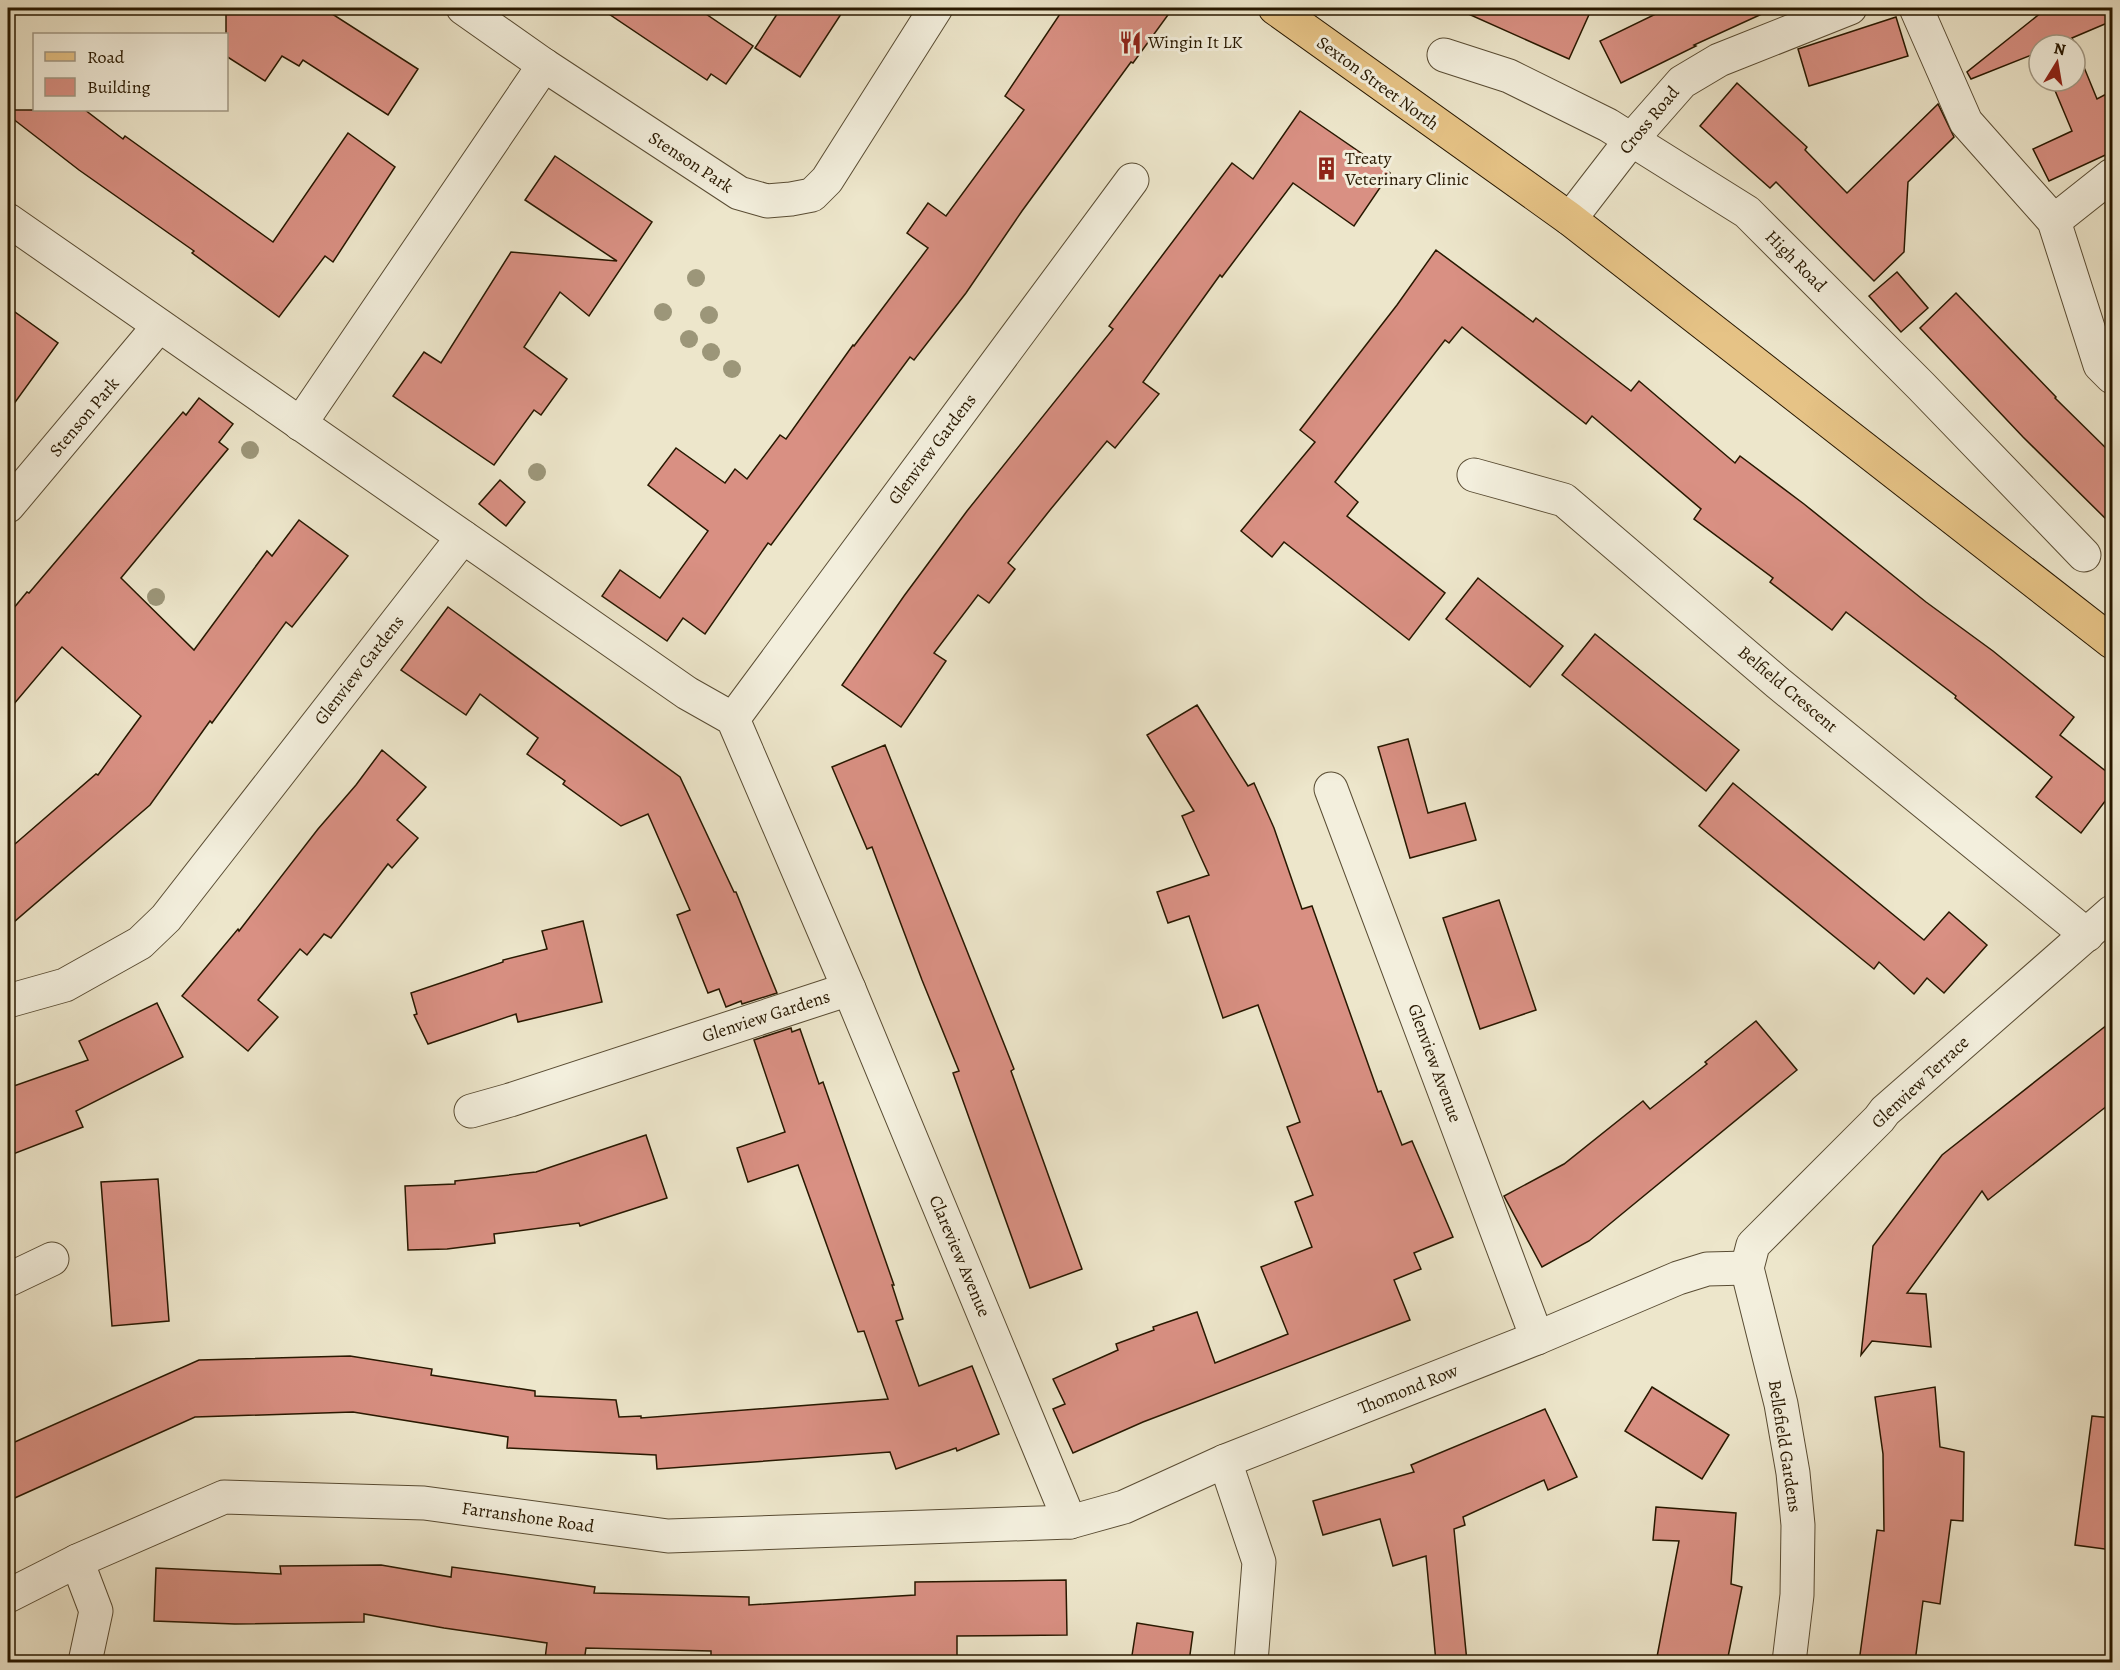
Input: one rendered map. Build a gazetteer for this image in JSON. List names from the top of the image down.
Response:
{
  "streets": {
    "main road": ["Sexton Street North"],
    "street": [
      "Cross Road",
      "Stenson Park",
      "High Road",
      "Glenview Gardens",
      "Belfield Crescent",
      "Glenview Avenue",
      "Glenview Terrace",
      "Clareview Avenue",
      "Thomond Row",
      "Bellefield Gardens",
      "Farranshone Road"
    ]
  },
  "crossings": [
    ["Sexton Street North", "Cross Road"],
    ["Cross Road", "High Road"],
    ["Glenview Gardens", "Clareview Avenue"],
    ["Belfield Crescent", "Glenview Terrace"],
    ["Glenview Avenue", "Thomond Row"],
    ["Glenview Terrace", "Thomond Row"],
    ["Glenview Terrace", "Bellefield Gardens"],
    ["Clareview Avenue", "Thomond Row"],
    ["Clareview Avenue", "Farranshone Road"],
    ["Thomond Row", "Bellefield Gardens"],
    ["Thomond Row", "Farranshone Road"]
  ],
  "places": {
    "restaurant": ["Wingin It LK"],
    "building": ["Treaty Veterinary Clinic"]
  },
  "legend": ["Road", "Building"],
  "north": "top"
}
